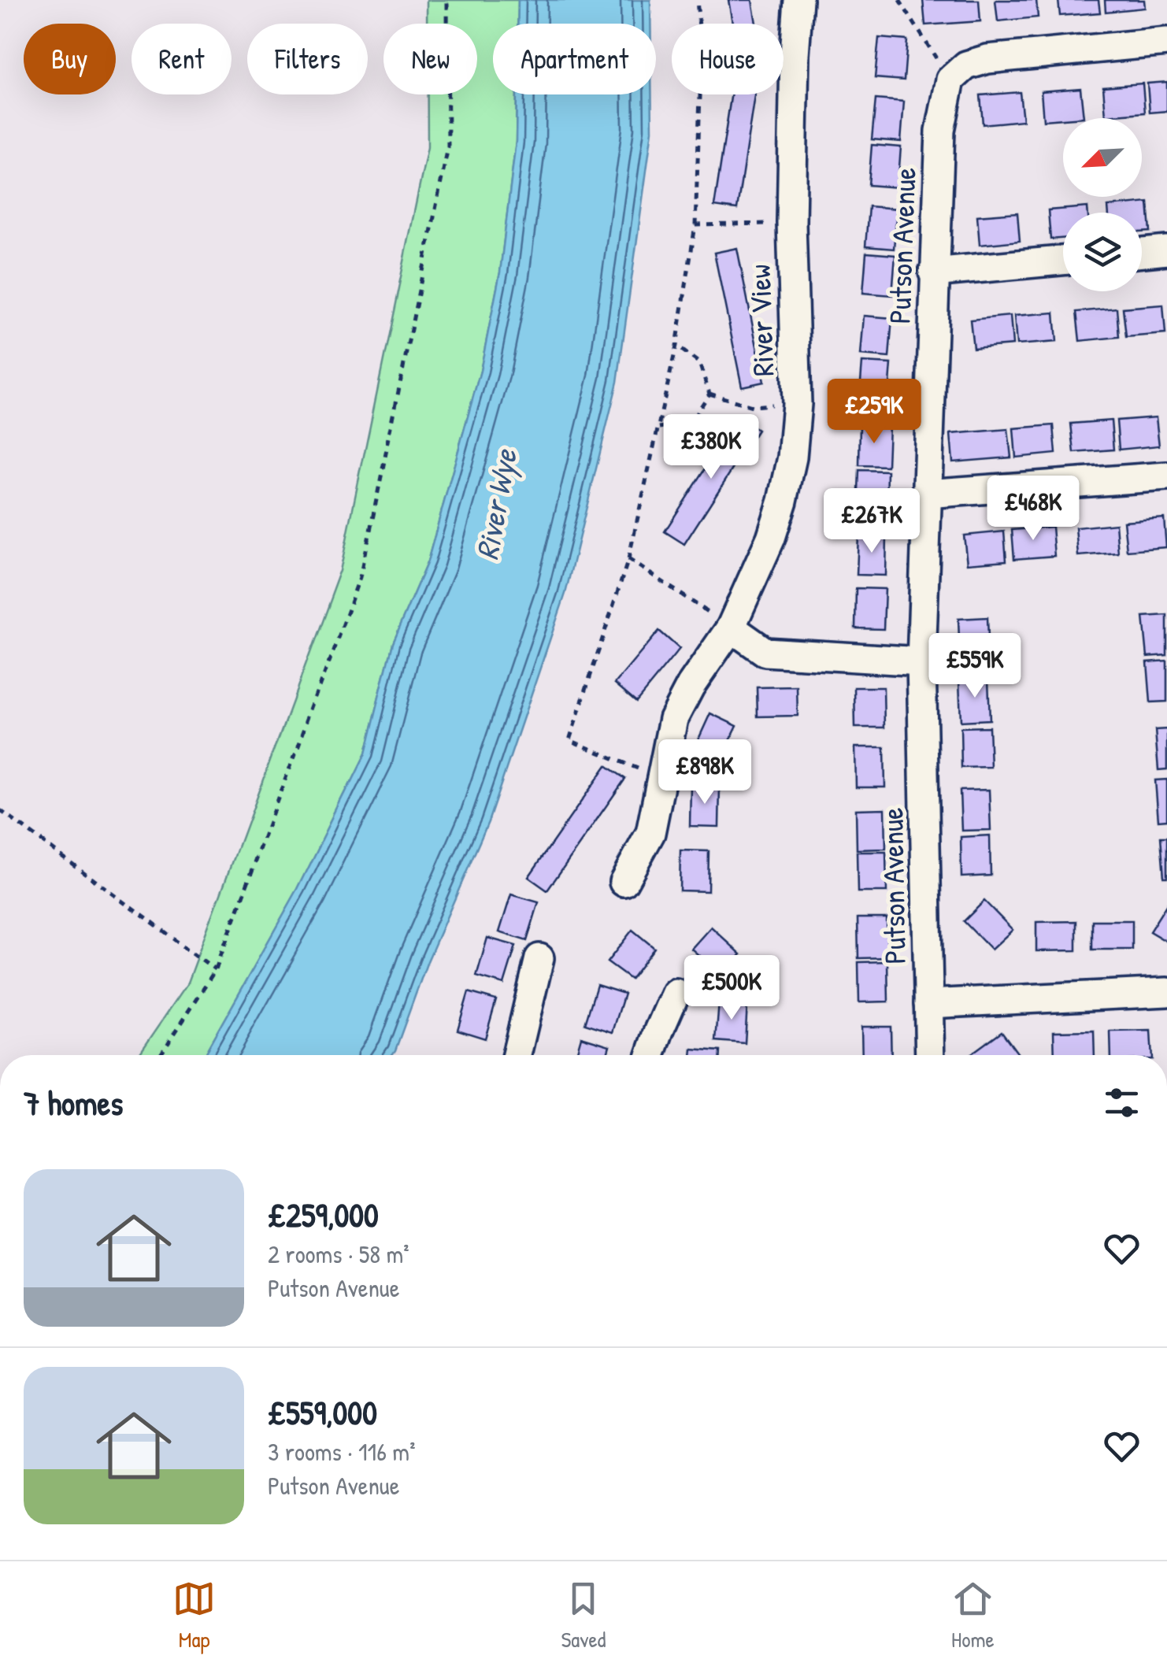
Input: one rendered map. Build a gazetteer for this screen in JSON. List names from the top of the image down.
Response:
{
  "streets": {
    "street": ["Putson Avenue", "River View"]
  },
  "water": ["River Wye"],
  "north": "bottom left",
  "page": {
    "chip": [
      "Buy",
      "Rent",
      "Filters",
      "New",
      "Apartment",
      "House"
    ],
    "price": [
      "£259K",
      "£380K",
      "£468K",
      "£267K",
      "£559K",
      "£898K",
      "£500K"
    ],
    "heading": "7 homes",
    "list": [
      {
        "name": "£259,000",
        "note": "2 rooms · 58 m² · Putson Avenue"
      },
      {
        "name": "£559,000",
        "note": "3 rooms · 116 m² · Putson Avenue"
      }
    ],
    "tabs": ["Map", "Saved", "Home"]
  }
}
